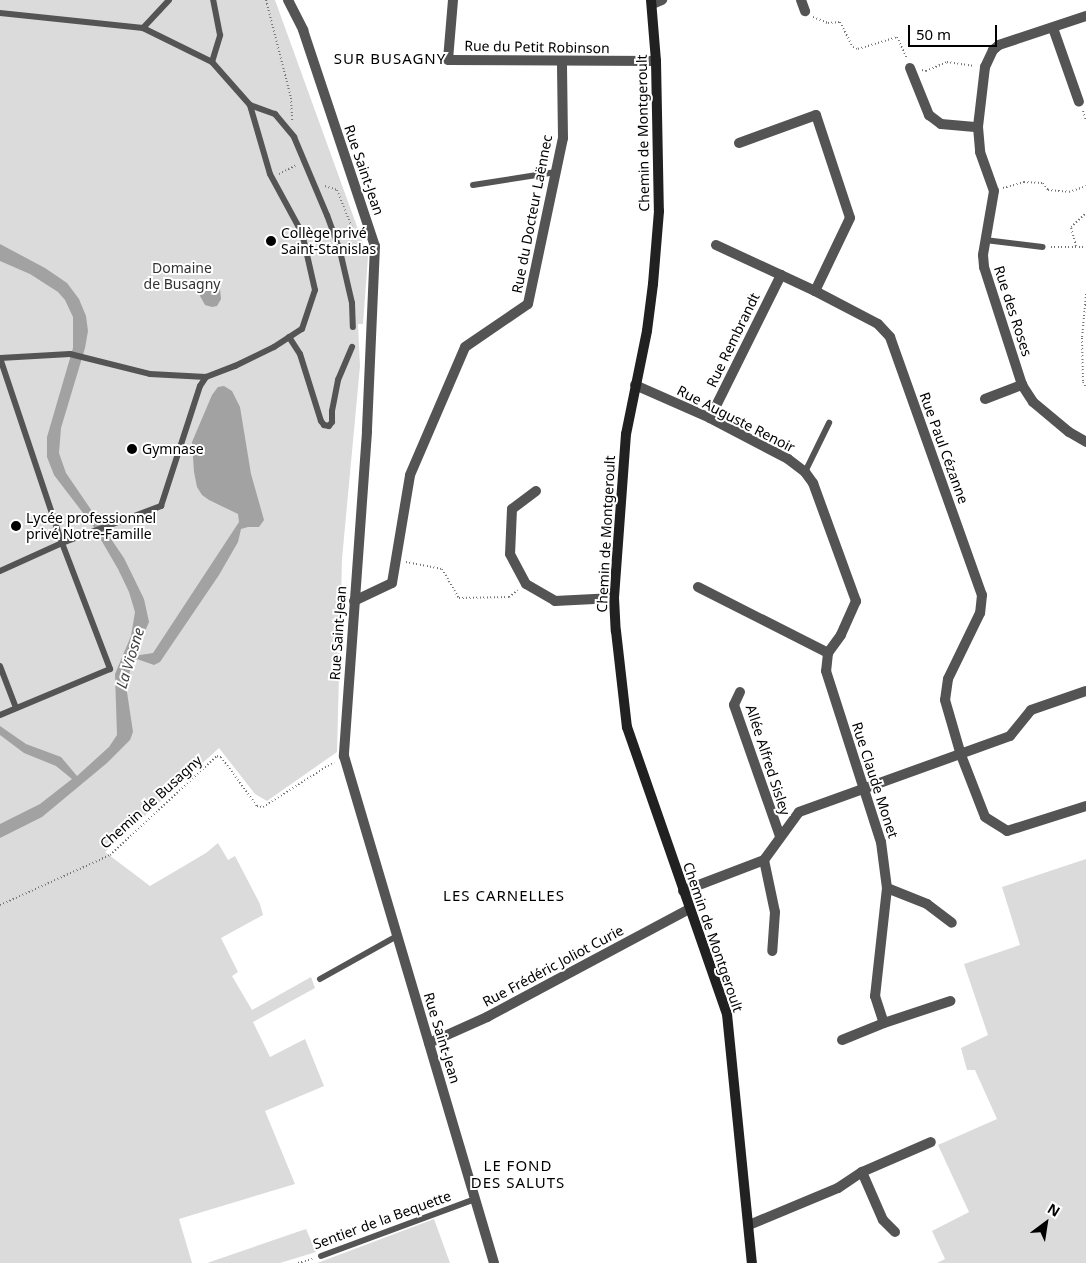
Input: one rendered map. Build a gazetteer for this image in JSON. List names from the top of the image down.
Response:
{
  "streets": {
    "street": [
      "Rue du Petit Robinson",
      "Chemin de Montgeroult",
      "Rue Saint-Jean",
      "Rue du Docteur Laënnec",
      "Rue des Roses",
      "Rue Rembrandt",
      "Rue Auguste Renoir",
      "Rue Paul Cézanne",
      "Allée Alfred Sisley",
      "Rue Claude Monet",
      "Rue Frédéric Joliot Curie"
    ],
    "lane": ["Sentier de la Bequette"],
    "path": ["Chemin de Busagny"]
  },
  "crossings": [
    ["Rue du Petit Robinson", "Chemin de Montgeroult"],
    ["Rue du Petit Robinson", "Rue du Docteur Laënnec"],
    ["Chemin de Montgeroult", "Rue Auguste Renoir"],
    ["Chemin de Montgeroult", "Rue Frédéric Joliot Curie"],
    ["Rue Saint-Jean", "Rue du Docteur Laënnec"],
    ["Rue Saint-Jean", "Chemin de Busagny"],
    ["Rue Saint-Jean", "Rue Frédéric Joliot Curie"],
    ["Rue Saint-Jean", "Sentier de la Bequette"],
    ["Rue Rembrandt", "Rue Auguste Renoir"],
    ["Rue Rembrandt", "Rue Paul Cézanne"],
    ["Rue Auguste Renoir", "Rue Claude Monet"]
  ],
  "districts": ["SUR BUSAGNY", "LES CARNELLES", "LE FOND DES SALUTS"],
  "water": ["La Viosne"],
  "parks": ["Domaine de Busagny"],
  "places": ["Collège privé Saint-Stanislas", "Gymnase", "Lycée professionnel privé Notre-Famille"],
  "scale_bar": "50 m",
  "north": "top right"
}
